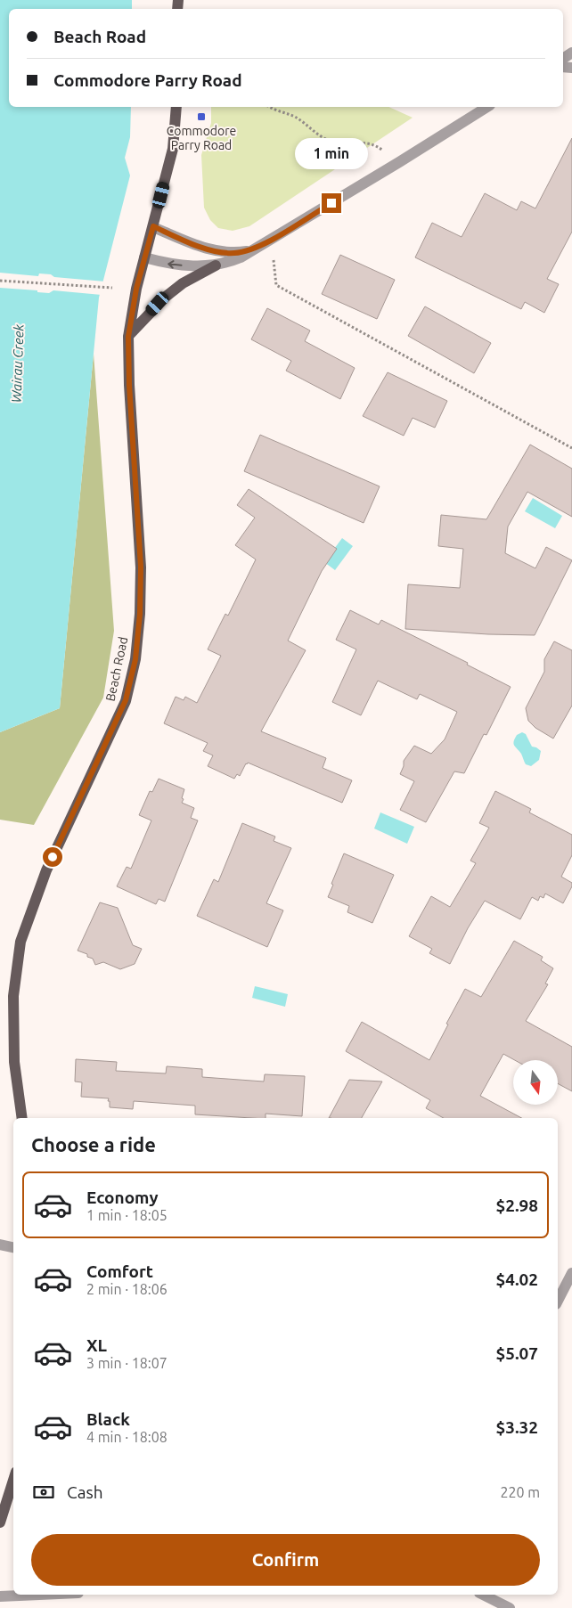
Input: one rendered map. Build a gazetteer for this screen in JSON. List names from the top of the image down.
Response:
{
  "streets": {
    "main road": ["Beach Road"]
  },
  "water": ["Wairau Creek"],
  "places": {
    "transit": ["Commodore Parry Road"]
  },
  "north": "bottom",
  "page": {
    "banner": ["Beach Road", "Commodore Parry Road"],
    "bubble": "1 min",
    "heading": "Choose a ride",
    "list": [
      {
        "name": "Economy",
        "note": "1 min · 18:05",
        "value": "$2.98"
      },
      {
        "name": "Comfort",
        "note": "2 min · 18:06",
        "value": "$4.02"
      },
      {
        "name": "XL",
        "note": "3 min · 18:07",
        "value": "$5.07"
      },
      {
        "name": "Black",
        "note": "4 min · 18:08",
        "value": "$3.32"
      }
    ],
    "pay": ["Cash", "220 m"],
    "buttons": "Confirm"
  }
}
